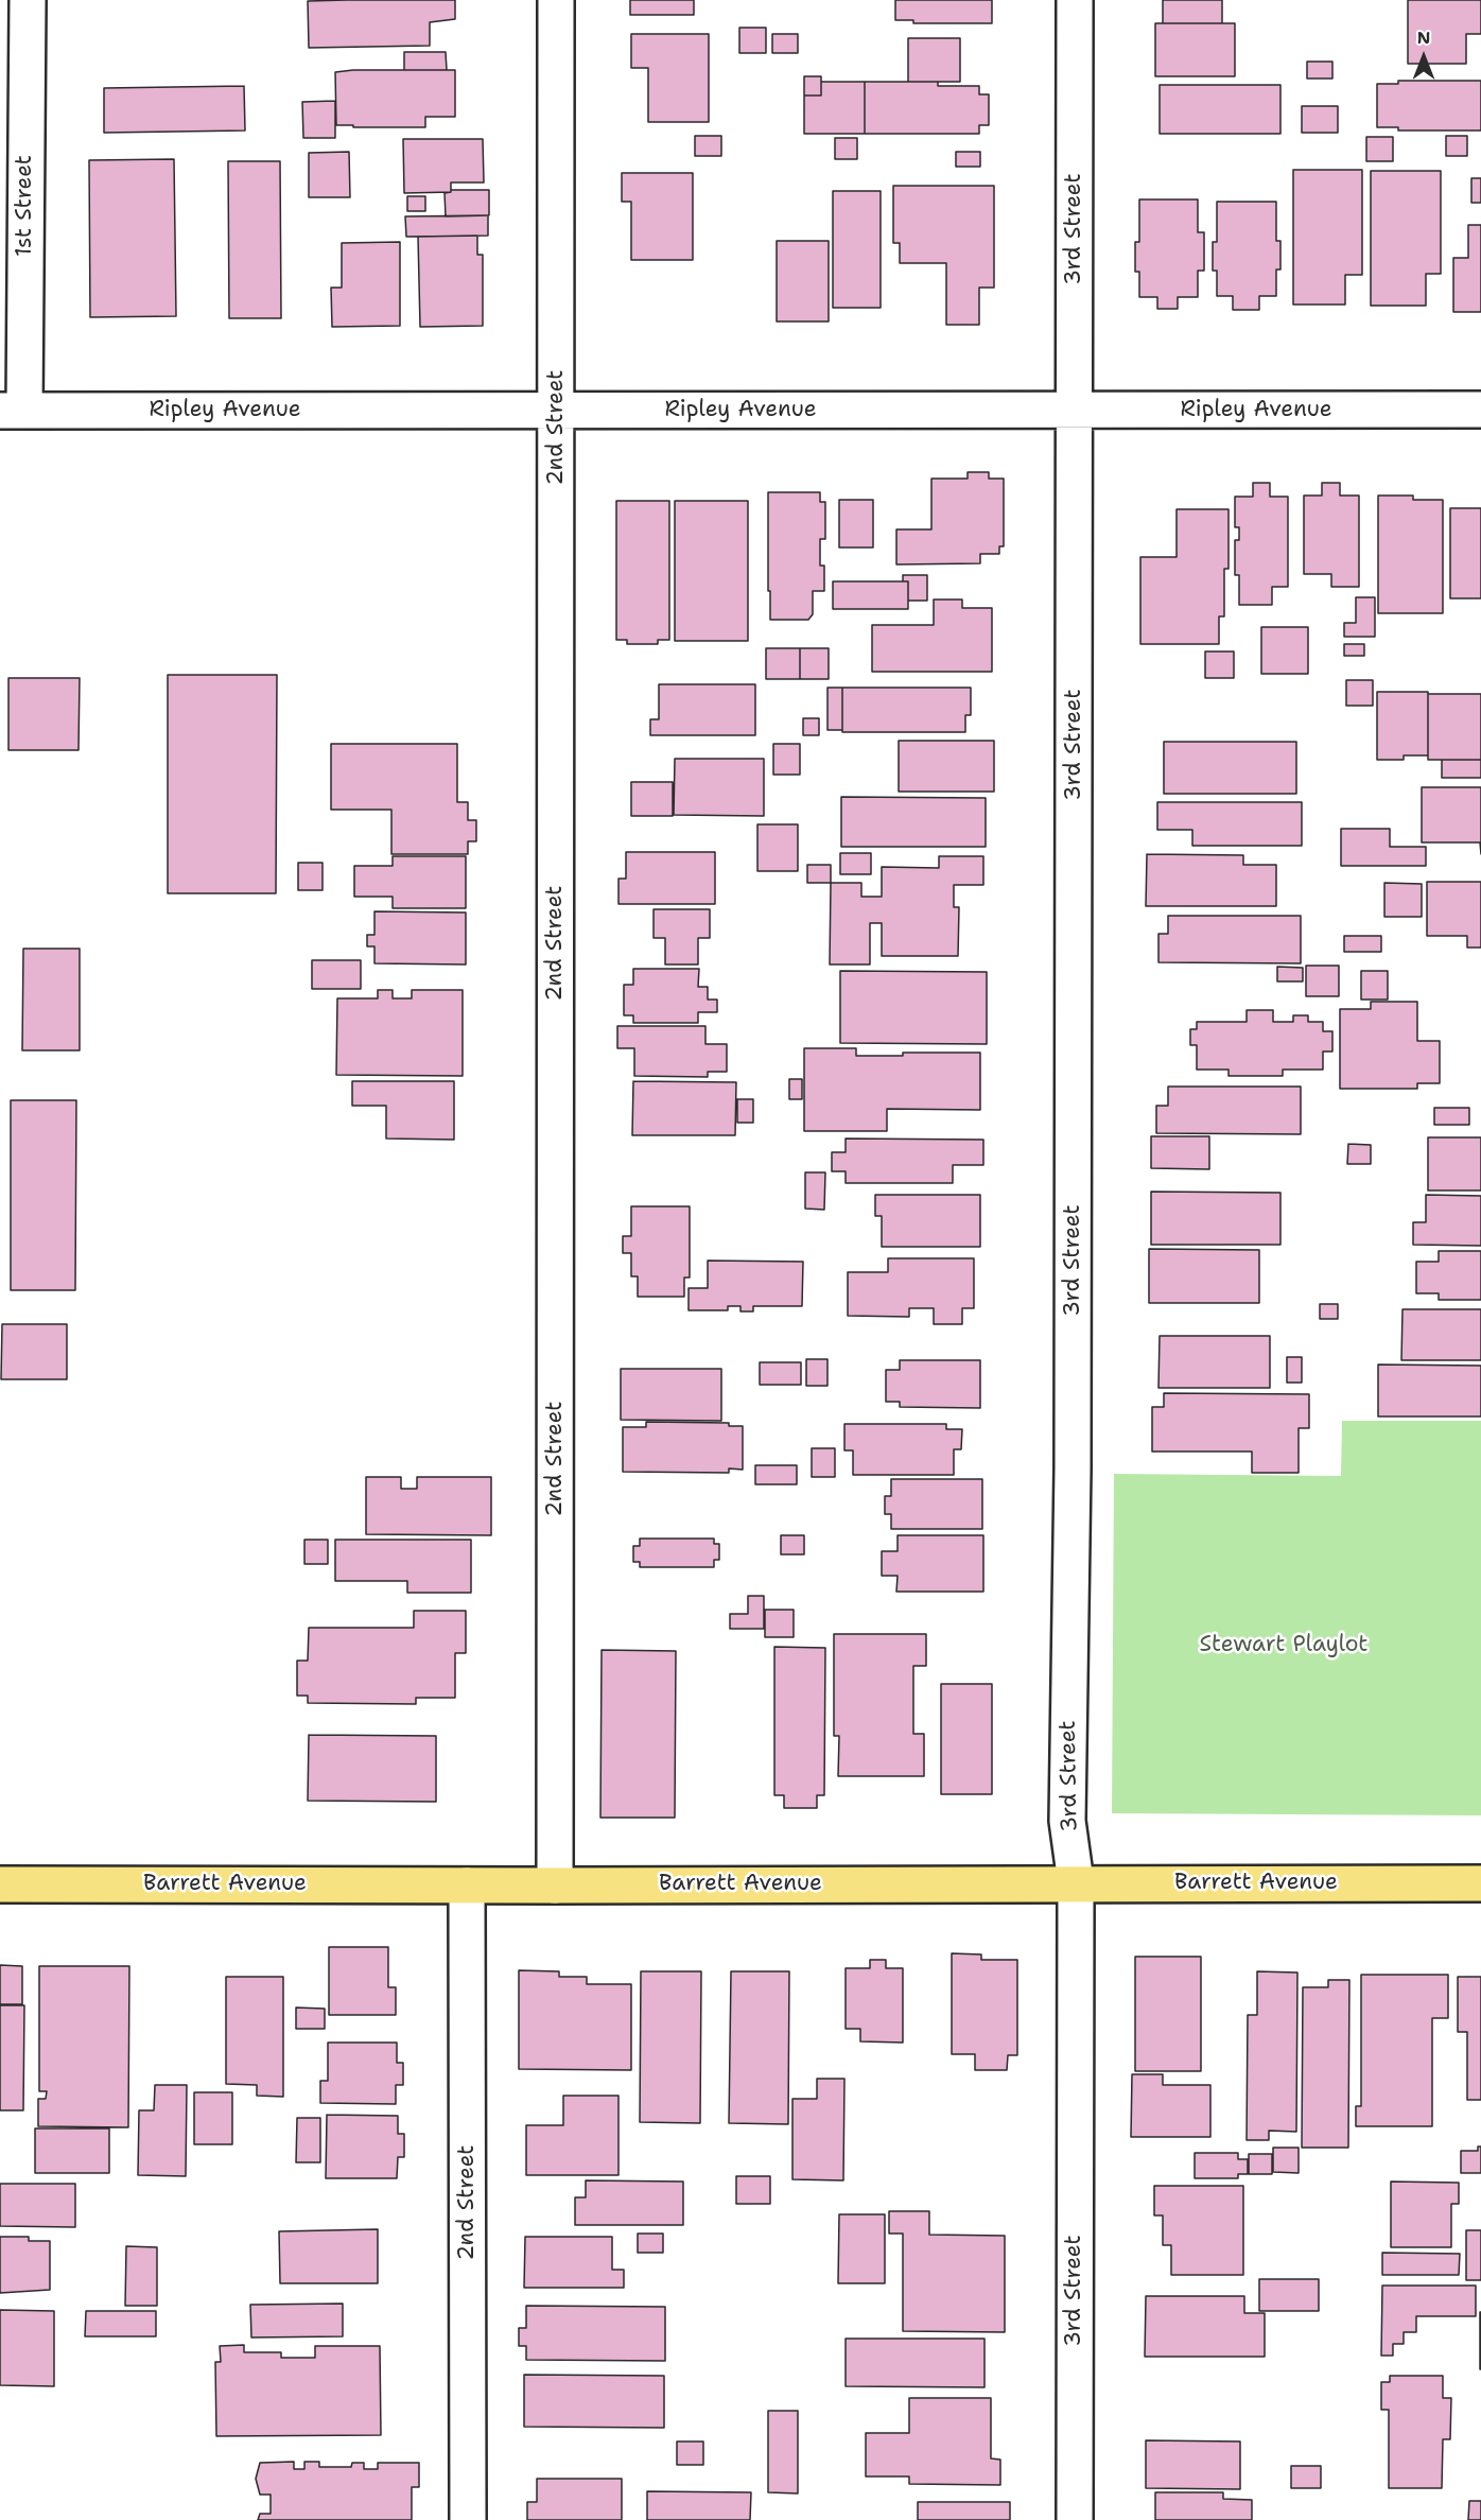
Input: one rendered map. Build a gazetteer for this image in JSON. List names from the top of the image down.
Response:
{
  "streets": {
    "main road": ["Barrett Avenue"],
    "street": [
      "1st Street",
      "3rd Street",
      "Ripley Avenue",
      "2nd Street"
    ]
  },
  "crossings": [
    ["1st Street", "Ripley Avenue"],
    ["3rd Street", "Ripley Avenue"],
    ["3rd Street", "Barrett Avenue"],
    ["Ripley Avenue", "2nd Street"],
    ["2nd Street", "Barrett Avenue"]
  ],
  "parks": ["Stewart Playlot"],
  "north": "top"
}
